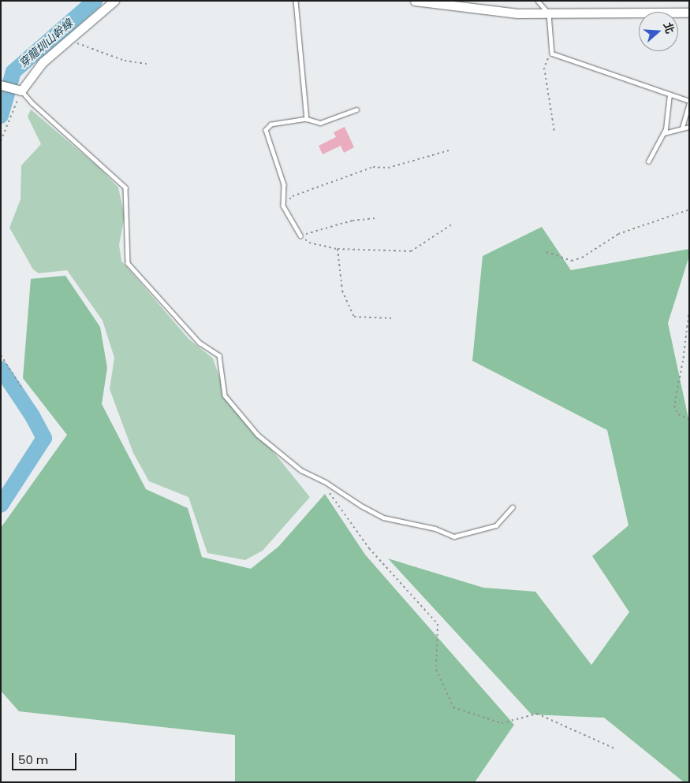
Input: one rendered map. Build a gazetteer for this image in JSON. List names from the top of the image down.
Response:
{
  "water": ["穿龍圳山幹線"],
  "scale_bar": "50 m",
  "north": "right"
}
